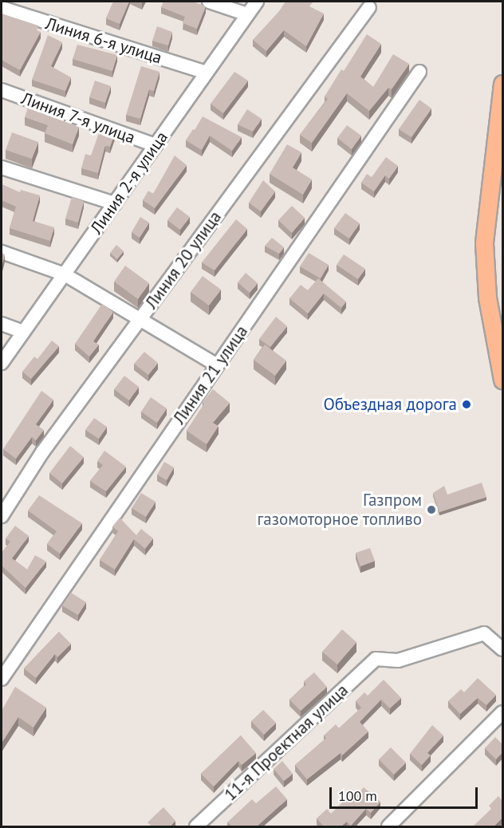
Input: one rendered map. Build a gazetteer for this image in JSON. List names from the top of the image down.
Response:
{
  "streets": {
    "street": [
      "Линия 6-я улица",
      "Линия 7-я улица",
      "Линия 2-я улица",
      "Линия 20 улица",
      "Линия 21 улица",
      "11-я Проектная улица"
    ]
  },
  "crossings": [
    ["Линия 6-я улица", "Линия 2-я улица"],
    ["Линия 7-я улица", "Линия 2-я улица"]
  ],
  "places": ["Объездная дорога", "Газпром газомоторное топливо"],
  "scale_bar": "100 m"
}
